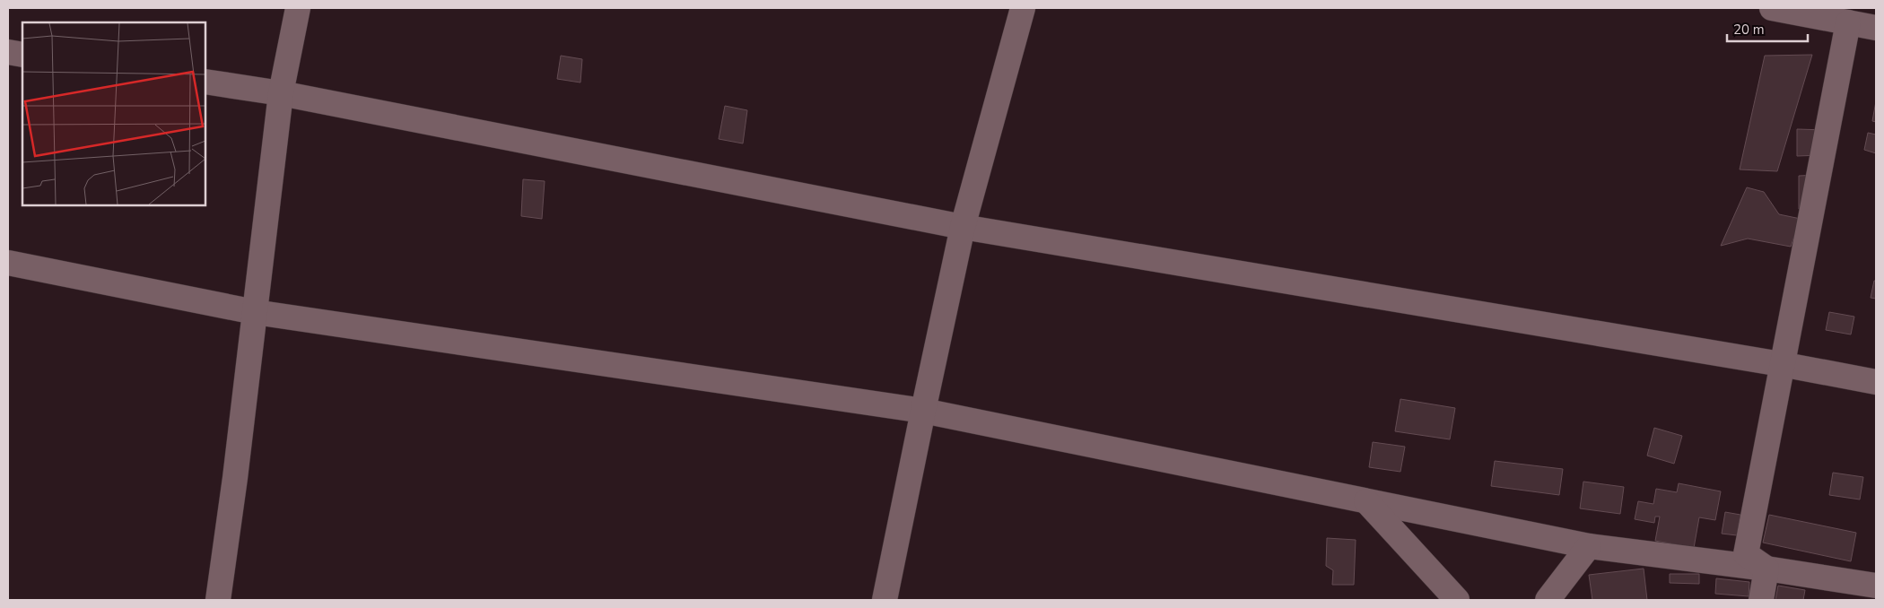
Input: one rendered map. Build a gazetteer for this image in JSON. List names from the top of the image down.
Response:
{
  "scale_bar": "20 m"
}
